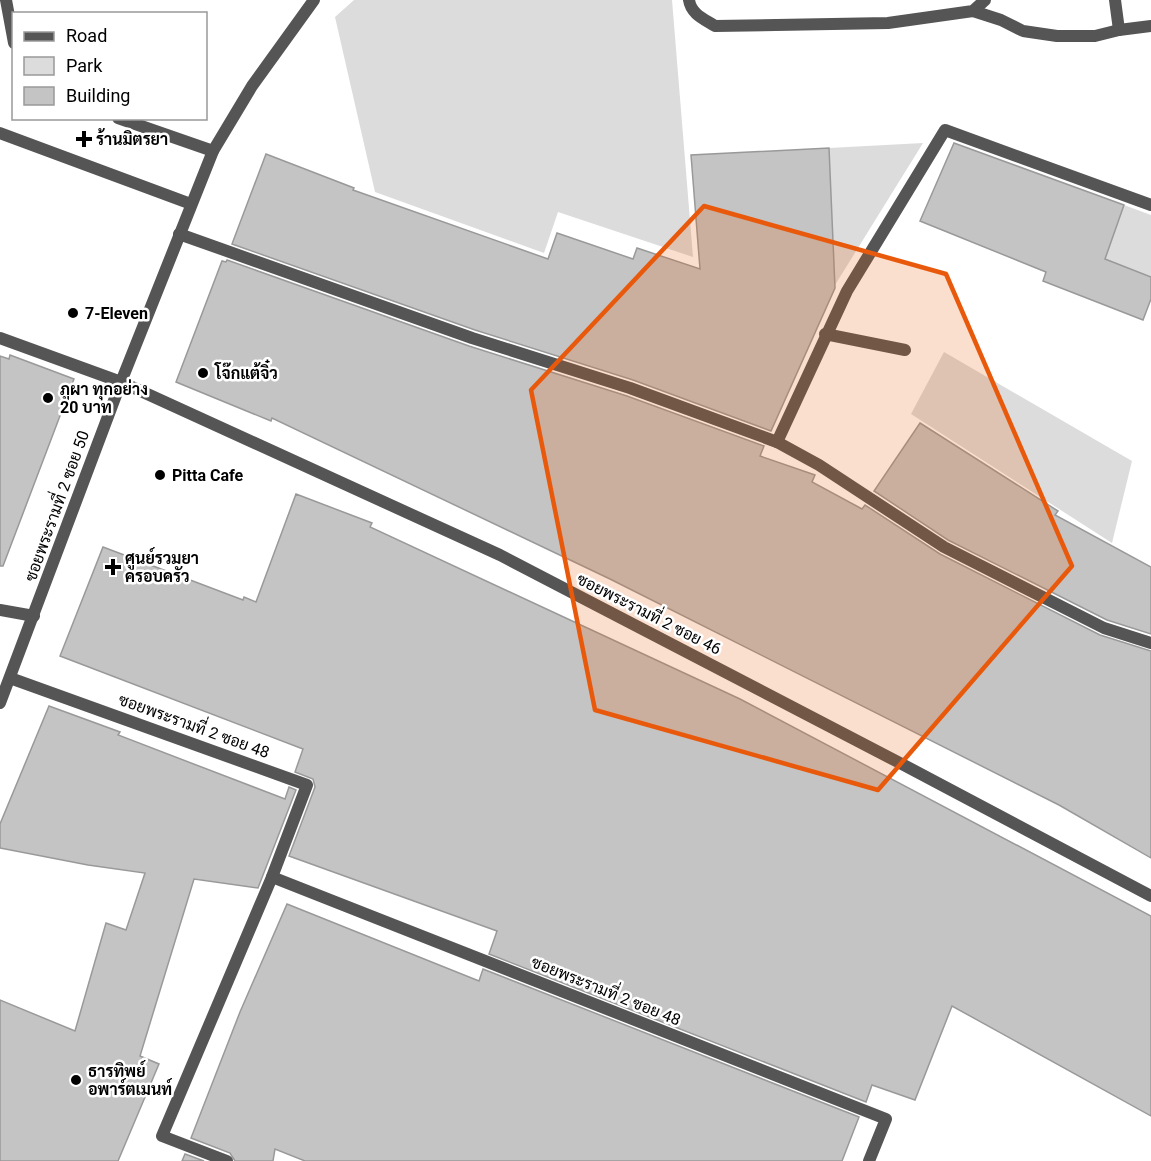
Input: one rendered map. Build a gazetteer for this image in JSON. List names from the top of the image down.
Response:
{
  "streets": {
    "street": ["ซอยพระรามที่ 2 ซอย 50", "ซอยพระรามที่ 2 ซอย 46", "ซอยพระรามที่ 2 ซอย 48"]
  },
  "crossings": [
    ["ซอยพระรามที่ 2 ซอย 50", "ซอยพระรามที่ 2 ซอย 46"],
    ["ซอยพระรามที่ 2 ซอย 50", "ซอยพระรามที่ 2 ซอย 48"]
  ],
  "places": {
    "health": ["ร้านมิตรยา", "ศูนย์รวมยา ครอบครัว"],
    "other": [
      "7-Eleven",
      "โจ๊กแต้จิ๋ว",
      "ภูผา ทุกอย่าง 20 บาท",
      "Pitta Cafe",
      "ธารทิพย์ อพาร์ตเมนท์"
    ]
  },
  "legend": ["Road", "Park", "Building"]
}
